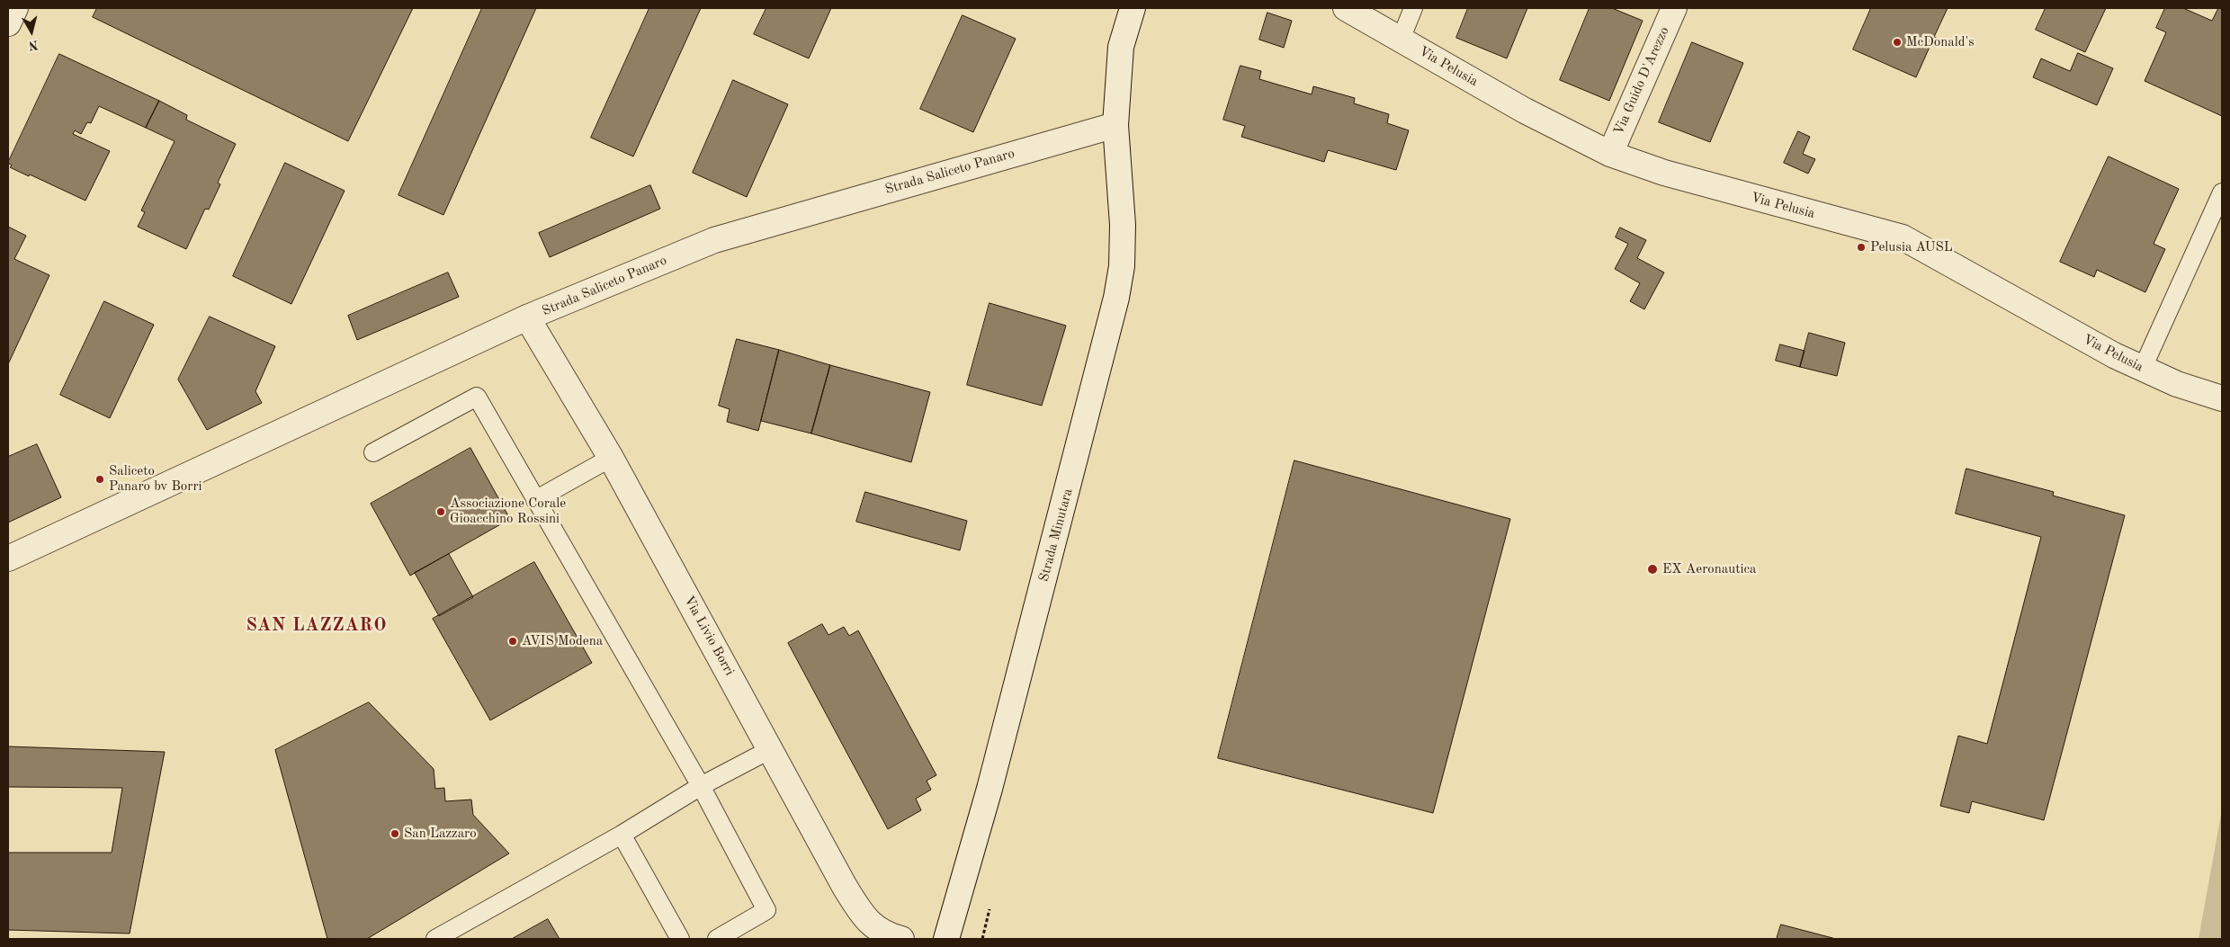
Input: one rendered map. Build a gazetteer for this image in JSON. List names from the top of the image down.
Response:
{
  "streets": {
    "street": [
      "Via Pelusia",
      "Via Guido D'Arezzo",
      "Strada Saliceto Panaro",
      "Strada Minutara",
      "Via Livio Borri"
    ]
  },
  "crossings": [
    ["Via Pelusia", "Via Guido D'Arezzo"],
    ["Strada Saliceto Panaro", "Strada Minutara"],
    ["Strada Saliceto Panaro", "Via Livio Borri"]
  ],
  "districts": ["SAN LAZZARO"],
  "places": [
    "McDonald's",
    "Pelusia AUSL",
    "Saliceto Panaro bv Borri",
    "Associazione Corale Gioacchino Rossini",
    "EX Aeronautica",
    "AVIS Modena",
    "San Lazzaro"
  ],
  "north": "bottom"
}
